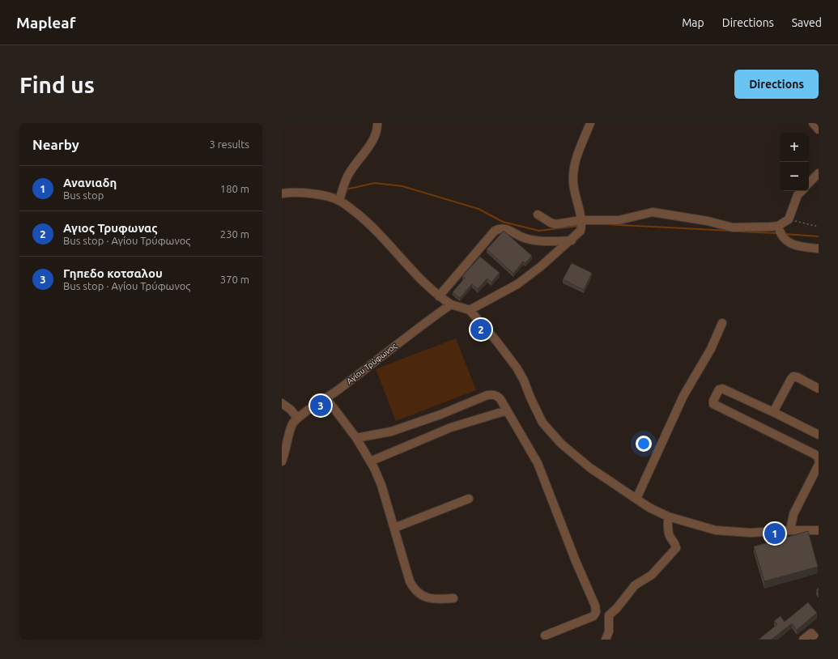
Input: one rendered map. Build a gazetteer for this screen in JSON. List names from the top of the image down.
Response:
{
  "streets": {
    "street": ["Αγίου Τρύφωνος"]
  },
  "page": {
    "header": "Mapleaf",
    "nav": ["Map", "Directions", "Saved"],
    "buttons": "Directions",
    "title": "Find us",
    "heading": ["Nearby", "3 results"],
    "map_buttons": ["+", "−"],
    "list": [
      {
        "mark": "1",
        "name": "Ανανιαδη",
        "note": "Bus stop",
        "value": "180 m"
      },
      {
        "mark": "2",
        "name": "Αγιος Τρυφωνας",
        "note": "Bus stop · Αγίου Τρύφωνος",
        "value": "230 m"
      },
      {
        "mark": "3",
        "name": "Γηπεδο κοτσαλου",
        "note": "Bus stop · Αγίου Τρύφωνος",
        "value": "370 m"
      }
    ],
    "pins": ["2", "3", "1"]
  }
}
